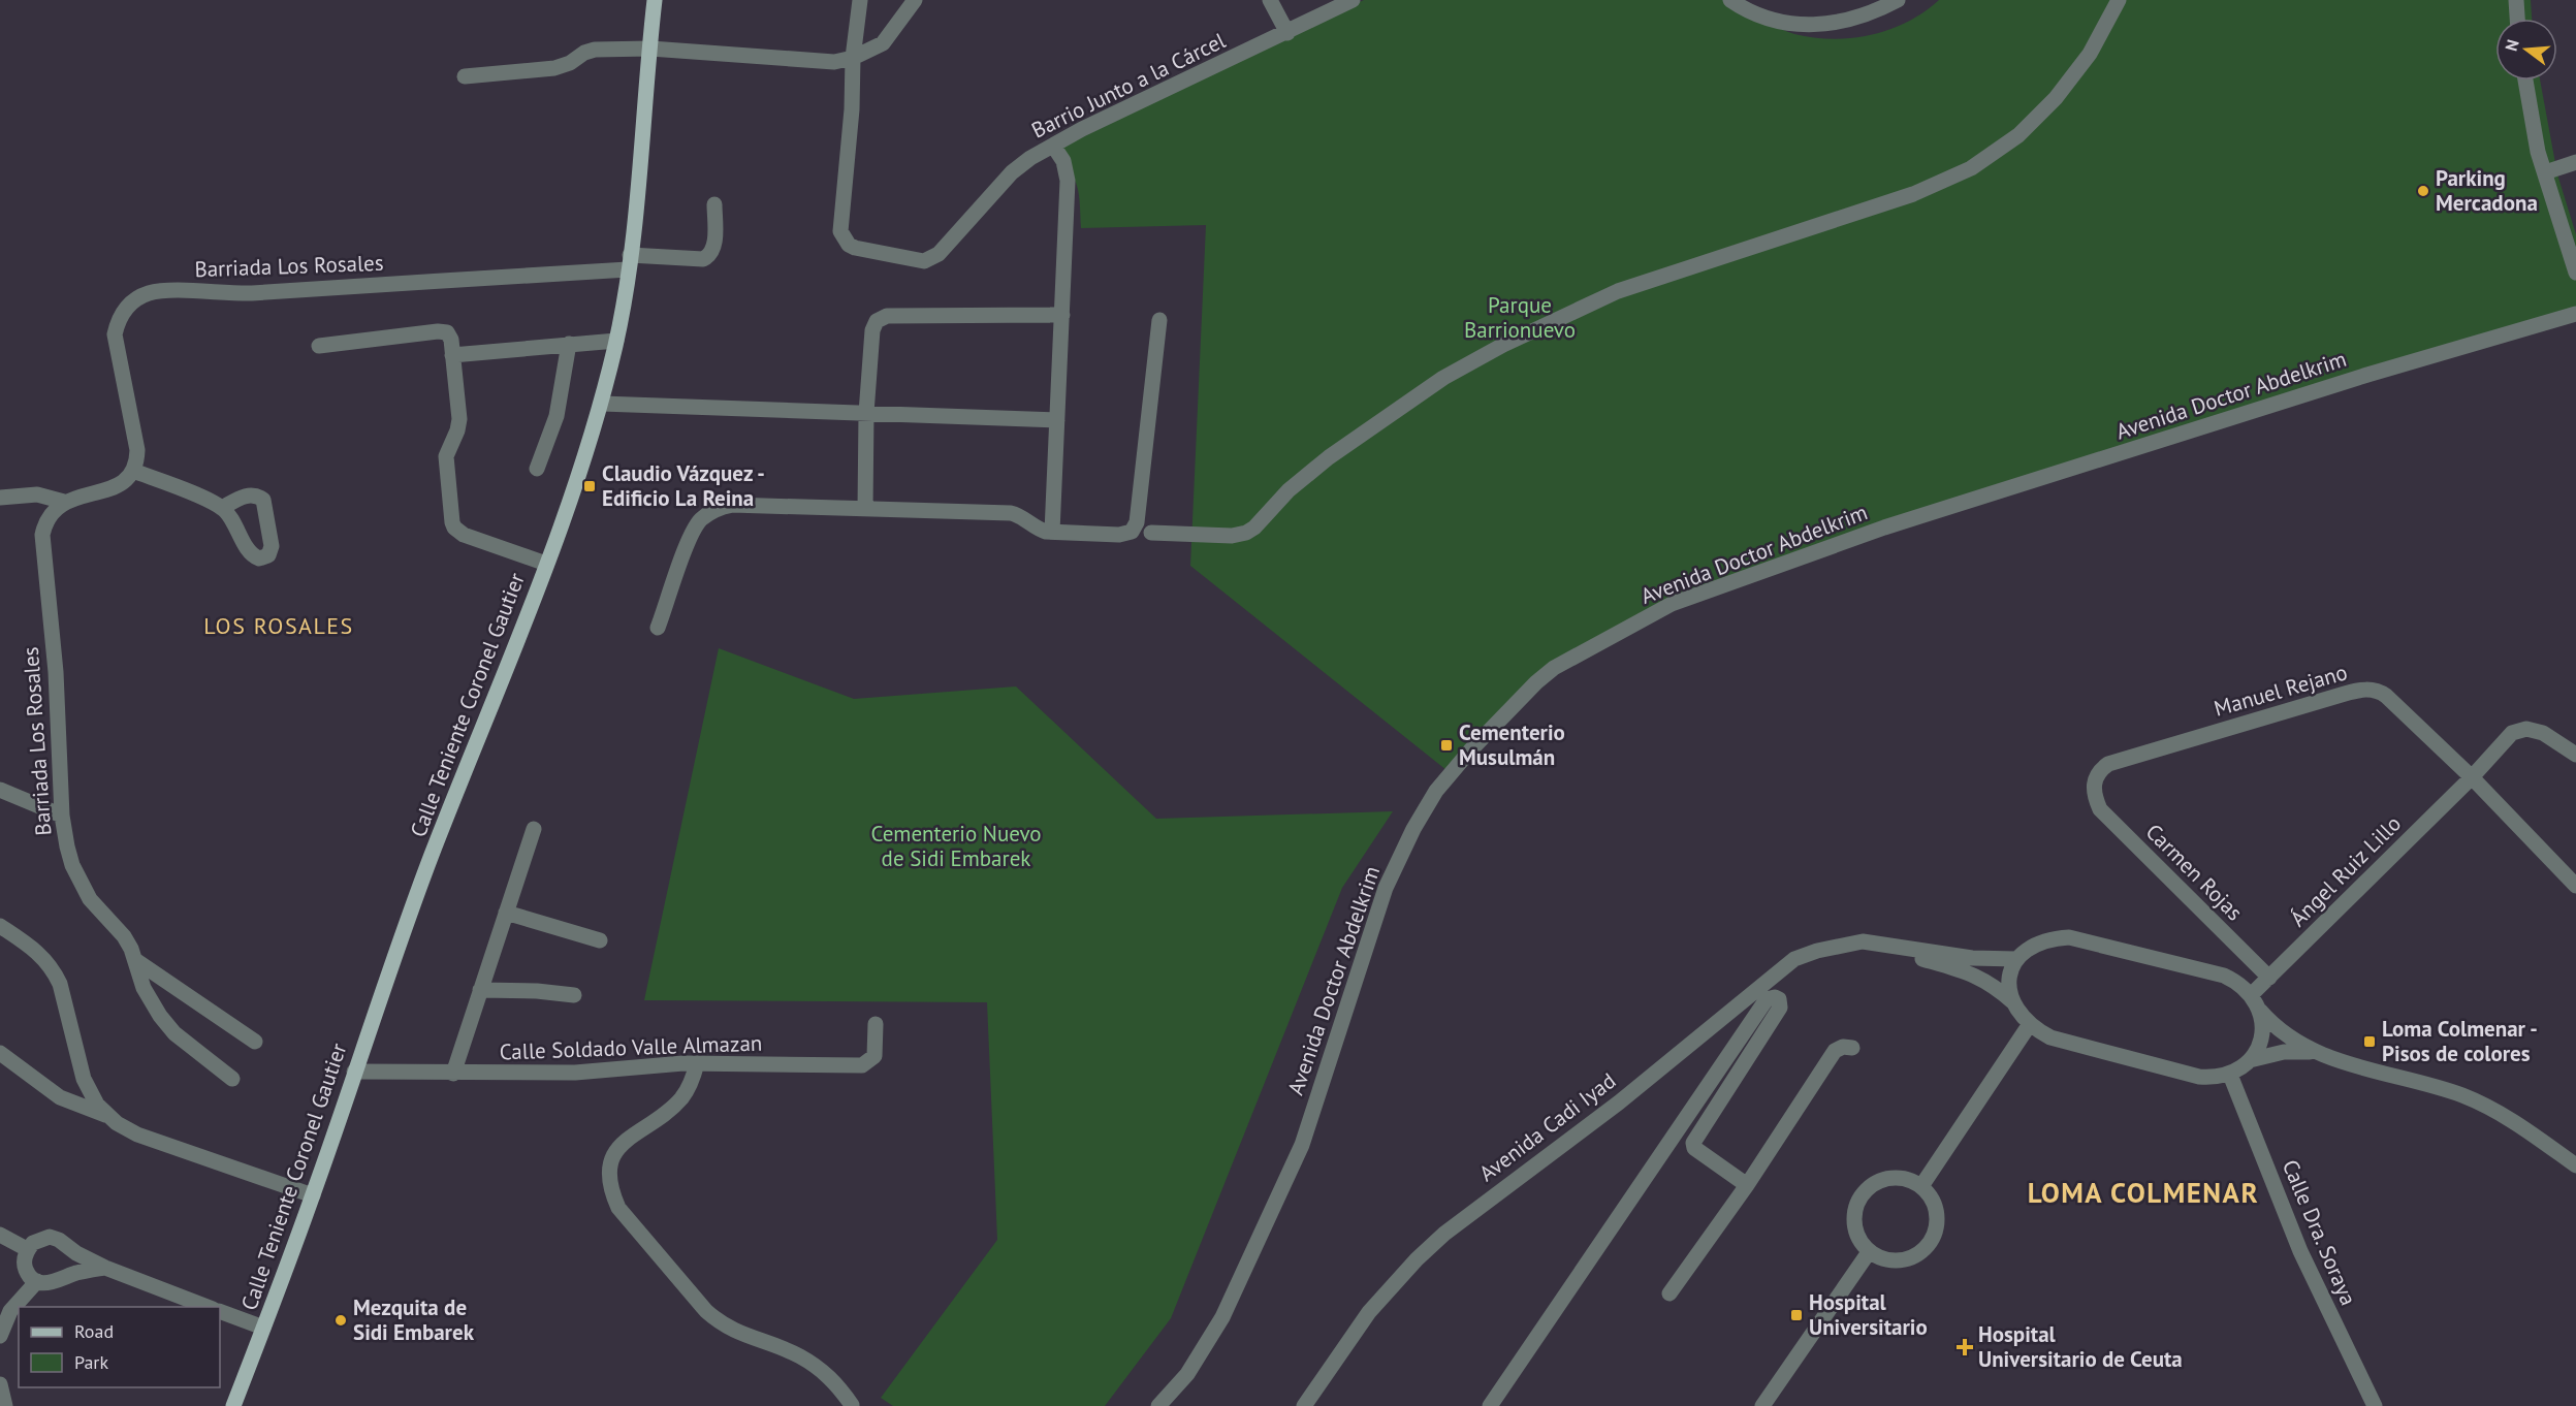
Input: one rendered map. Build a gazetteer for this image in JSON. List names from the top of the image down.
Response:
{
  "streets": {
    "main road": ["Calle Teniente Coronel Gautier"],
    "street": [
      "Barrio Junto a la Cárcel",
      "Barriada Los Rosales",
      "Avenida Doctor Abdelkrim",
      "Manuel Rejano",
      "Ángel Ruiz Lillo",
      "Carmen Rojas",
      "Calle Soldado Valle Almazan",
      "Avenida Cadi Iyad",
      "Calle Dra. Soraya"
    ]
  },
  "crossings": [
    ["Barriada Los Rosales", "Calle Teniente Coronel Gautier"],
    ["Manuel Rejano", "Ángel Ruiz Lillo"],
    ["Manuel Rejano", "Carmen Rojas"],
    ["Calle Teniente Coronel Gautier", "Calle Soldado Valle Almazan"],
    ["Ángel Ruiz Lillo", "Carmen Rojas"]
  ],
  "districts": ["LOS ROSALES", "LOMA COLMENAR"],
  "parks": ["Parque Barrionuevo", "Cementerio Nuevo de Sidi Embarek"],
  "places": {
    "other": ["Parking Mercadona", "Mezquita de Sidi Embarek"],
    "transit": [
      "Claudio Vázquez - Edificio La Reina",
      "Cementerio Musulmán",
      "Loma Colmenar - Pisos de colores",
      "Hospital Universitario"
    ],
    "health": ["Hospital Universitario de Ceuta"]
  },
  "legend": ["Road", "Park"],
  "north": "left"
}
